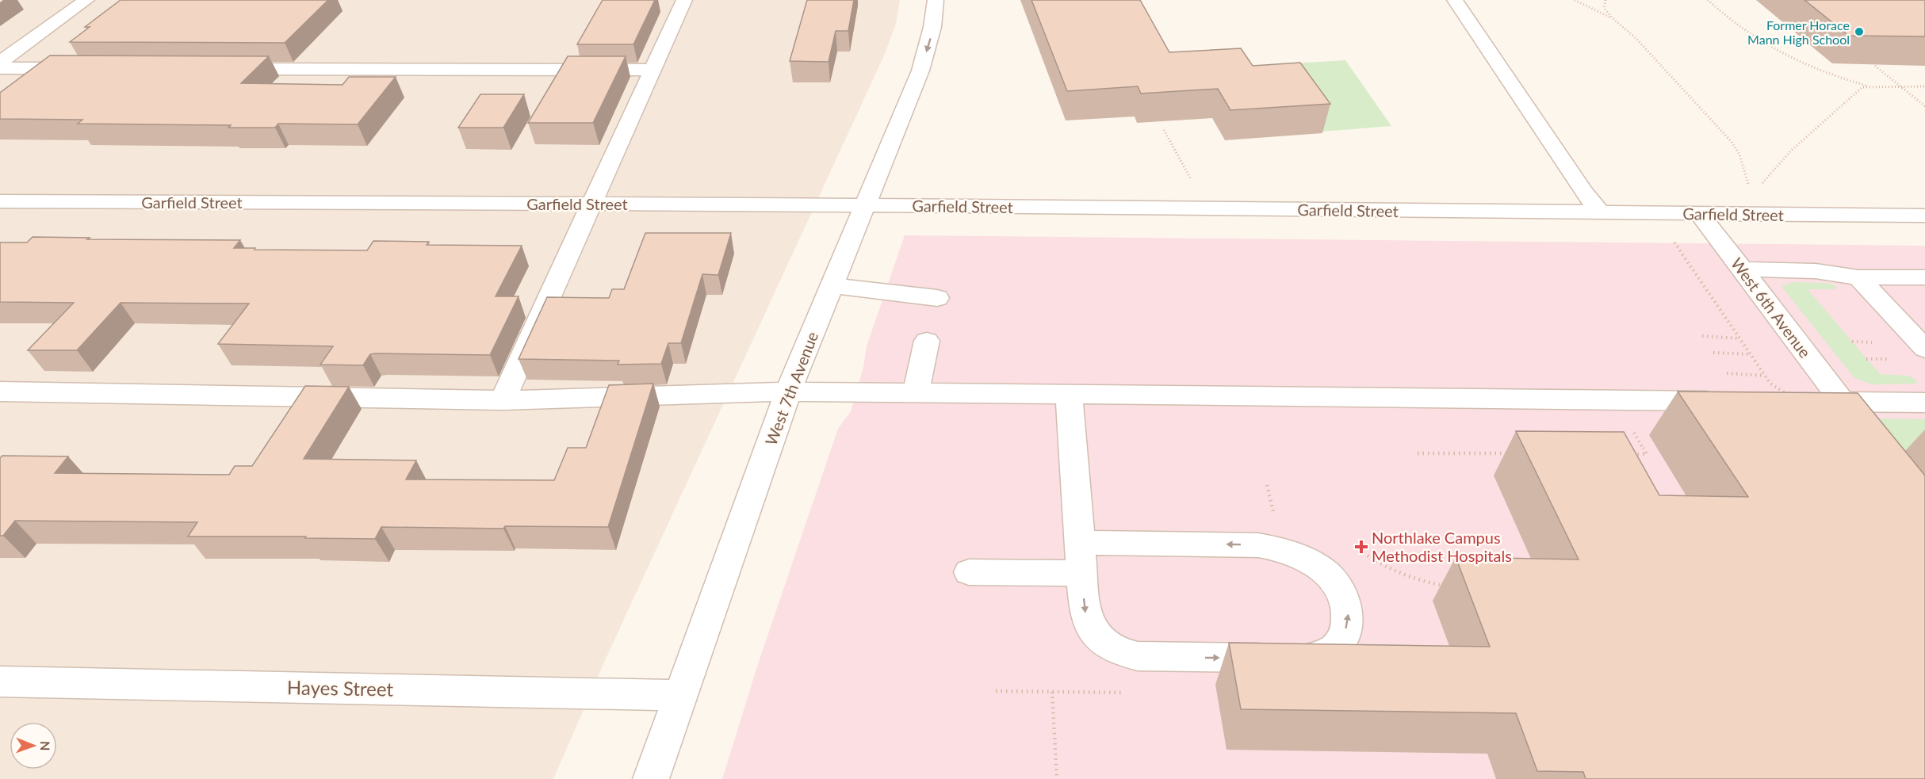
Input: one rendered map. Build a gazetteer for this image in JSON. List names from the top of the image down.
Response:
{
  "streets": {
    "street": [
      "Garfield Street",
      "West 6th Avenue",
      "West 7th Avenue",
      "Hayes Street"
    ]
  },
  "crossings": [
    ["Garfield Street", "West 6th Avenue"],
    ["Garfield Street", "West 7th Avenue"],
    ["West 7th Avenue", "Hayes Street"]
  ],
  "places": {
    "other": ["Former Horace Mann High School"],
    "health": ["Northlake Campus Methodist Hospitals"]
  },
  "north": "right"
}
